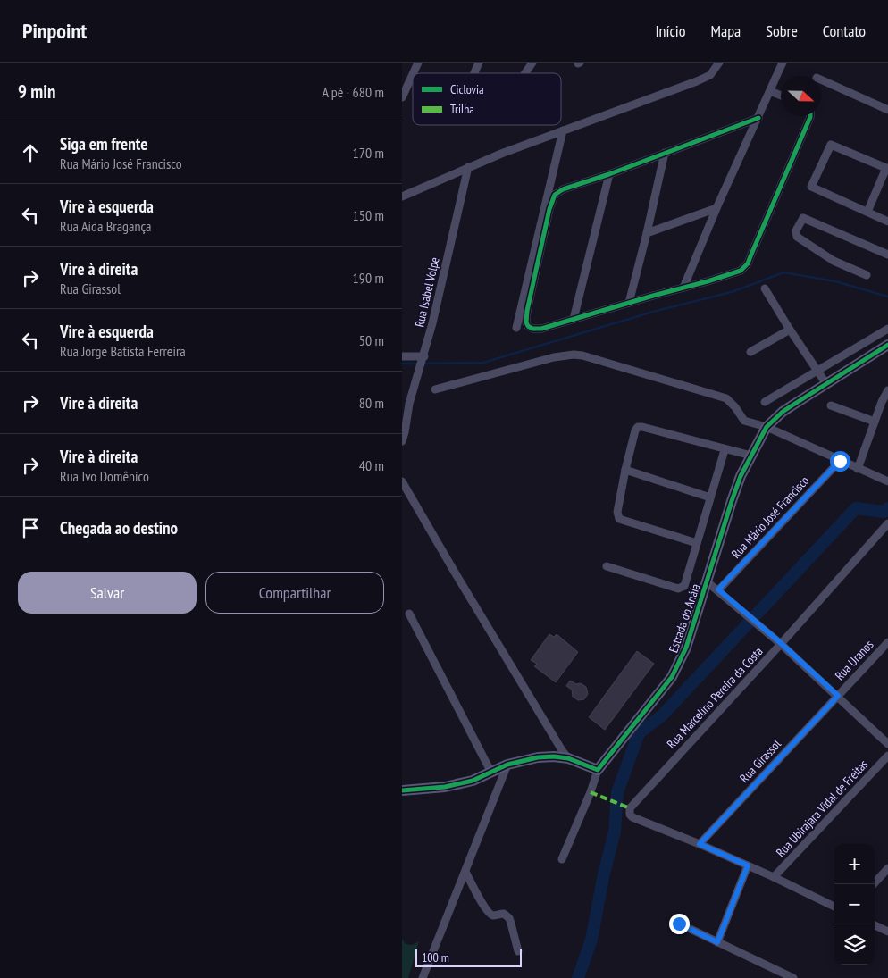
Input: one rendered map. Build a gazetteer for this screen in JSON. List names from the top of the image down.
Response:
{
  "streets": {
    "street": [
      "Rua Isabel Volpe",
      "Rua Mário José Francisco",
      "Estrada do Anáia",
      "Rua Uranos",
      "Rua Marcelino Pereira da Costa",
      "Rua Girassol",
      "Rua Ubirajara Vidal de Freitas"
    ]
  },
  "crossings": [
    ["Rua Uranos", "Rua Girassol"],
    ["Rua Marcelino Pereira da Costa", "Rua Girassol"]
  ],
  "legend": ["Ciclovia", "Trilha"],
  "scale_bar": "100 m",
  "north": "right",
  "page": {
    "header": "Pinpoint",
    "nav": [
      "Início",
      "Mapa",
      "Sobre",
      "Contato"
    ],
    "heading": ["9 min", "A pé · 680 m"],
    "list": [
      ["Siga em frente", "Rua Mário José Francisco", "170 m"],
      ["Vire à esquerda", "Rua Aída Bragança", "150 m"],
      ["Vire à direita", "Rua Girassol", "190 m"],
      ["Vire à esquerda", "Rua Jorge Batista Ferreira", "50 m"],
      ["Vire à direita", "80 m"],
      ["Vire à direita", "Rua Ivo Domênico", "40 m"],
      "Chegada ao destino"
    ],
    "buttons": ["Salvar", "Compartilhar"],
    "map_buttons": ["+", "−"],
    "scale": "100 m"
  }
}
